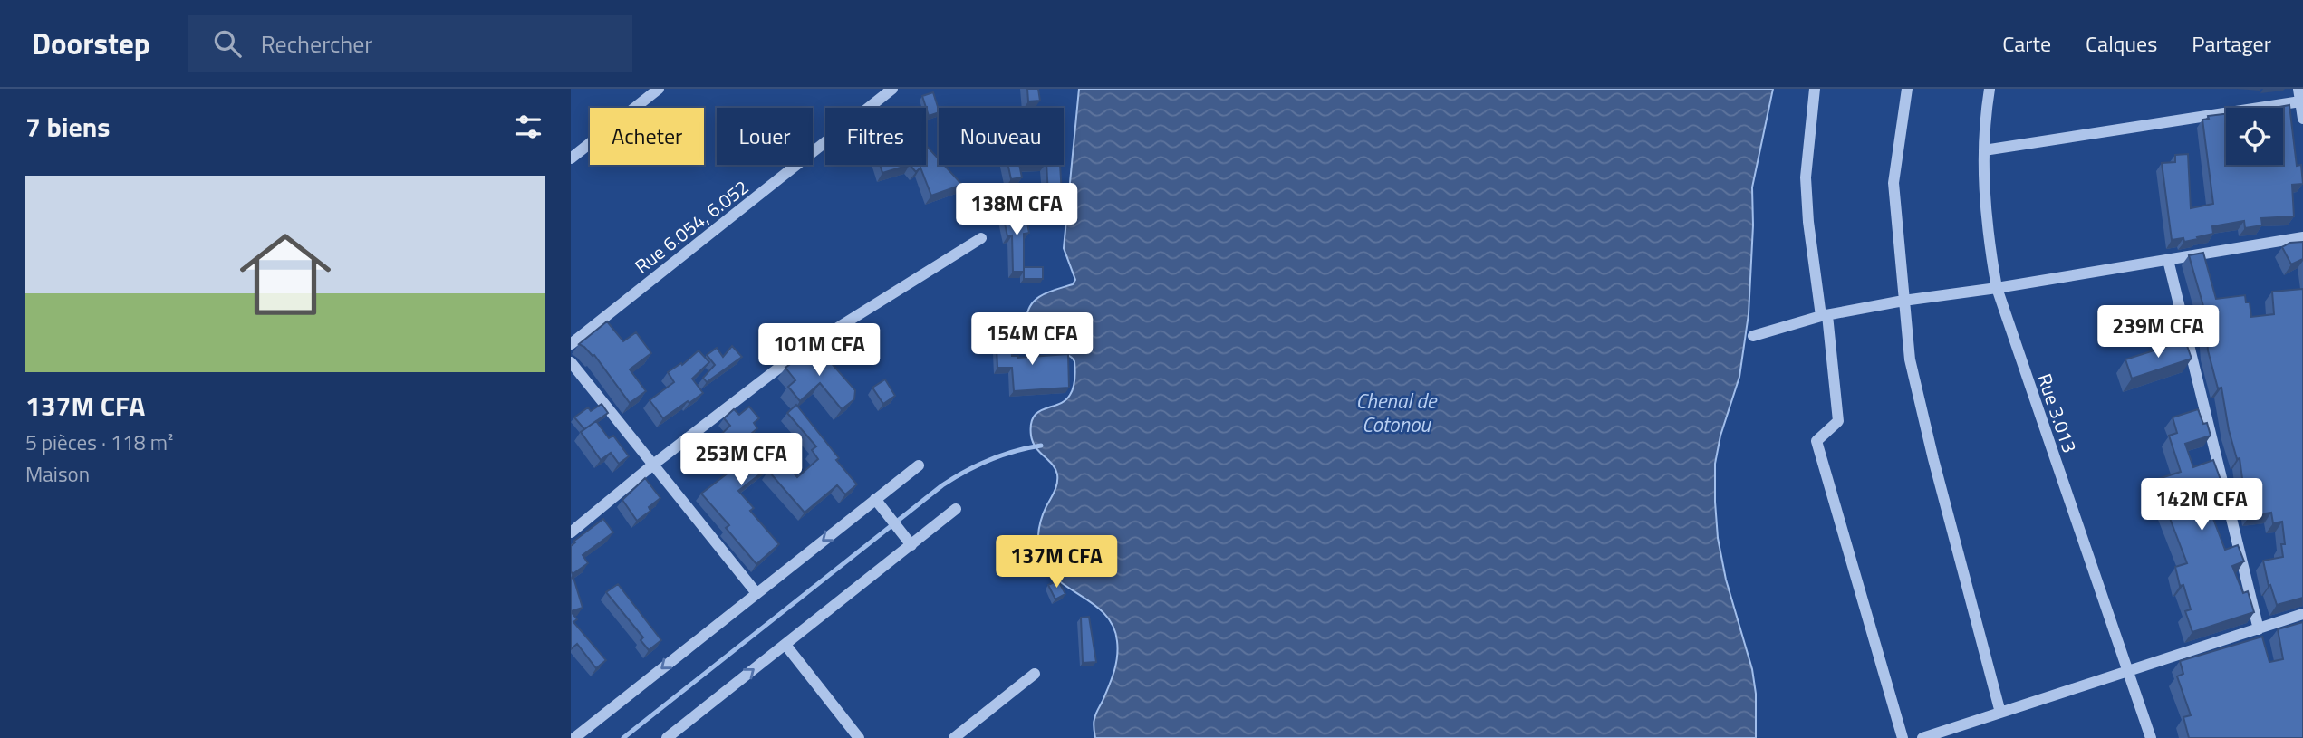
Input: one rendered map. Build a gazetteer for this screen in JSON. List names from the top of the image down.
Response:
{
  "streets": {
    "street": ["Rue 6.054, 6.052", "Rue 3.013"]
  },
  "water": ["Chenal de Cotonou"],
  "page": {
    "header": "Doorstep",
    "search": "Rechercher",
    "nav": ["Carte", "Calques", "Partager"],
    "heading": "7 biens",
    "chip": [
      "Acheter",
      "Louer",
      "Filtres",
      "Nouveau"
    ],
    "list": [
      {
        "name": "137M CFA",
        "note": "5 pièces · 118 m² · Maison"
      }
    ],
    "price": [
      "138M CFA",
      "239M CFA",
      "154M CFA",
      "101M CFA",
      "253M CFA",
      "142M CFA",
      "137M CFA"
    ]
  }
}
